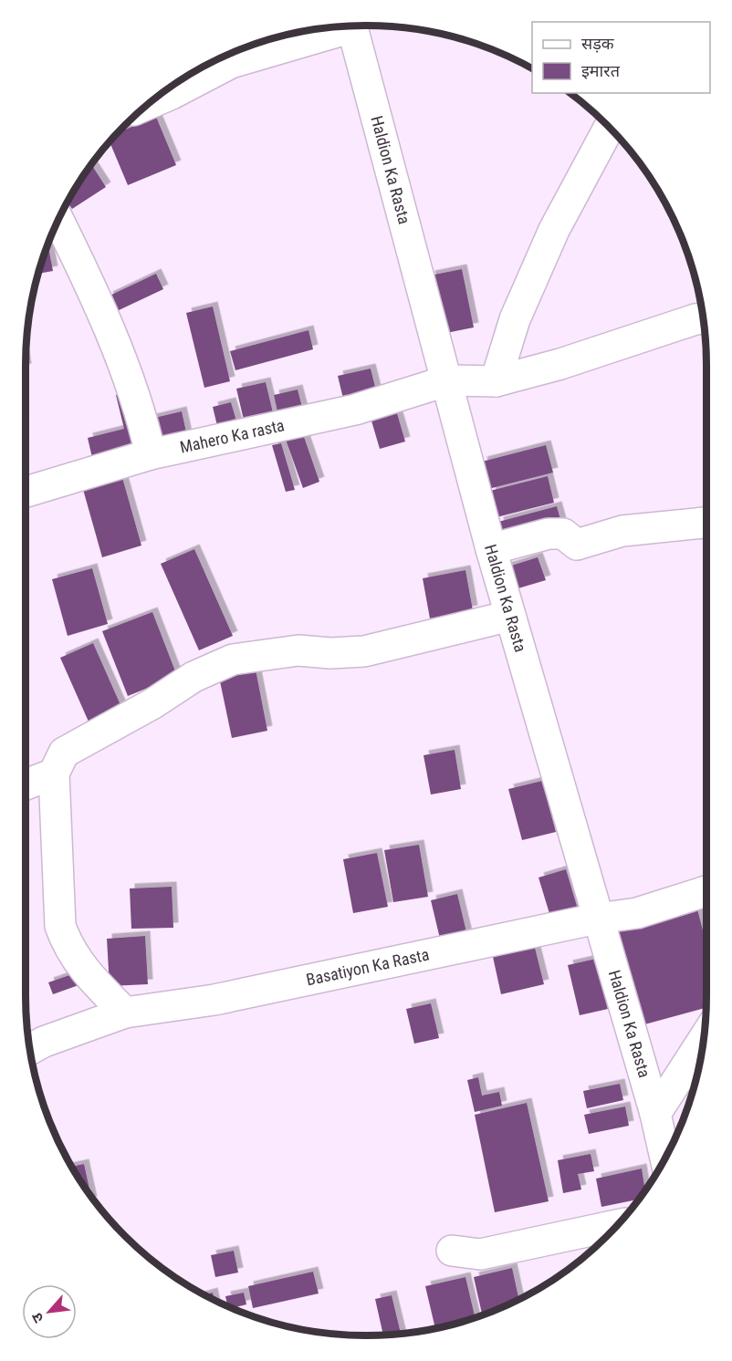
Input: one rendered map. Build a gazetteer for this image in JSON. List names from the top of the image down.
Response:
{
  "streets": {
    "street": ["Haldion Ka Rasta", "Mahero Ka rasta", "Basatiyon Ka Rasta"]
  },
  "crossings": [
    ["Haldion Ka Rasta", "Mahero Ka rasta"],
    ["Haldion Ka Rasta", "Basatiyon Ka Rasta"]
  ],
  "legend": ["सड़क", "इमारत"],
  "north": "bottom left"
}
